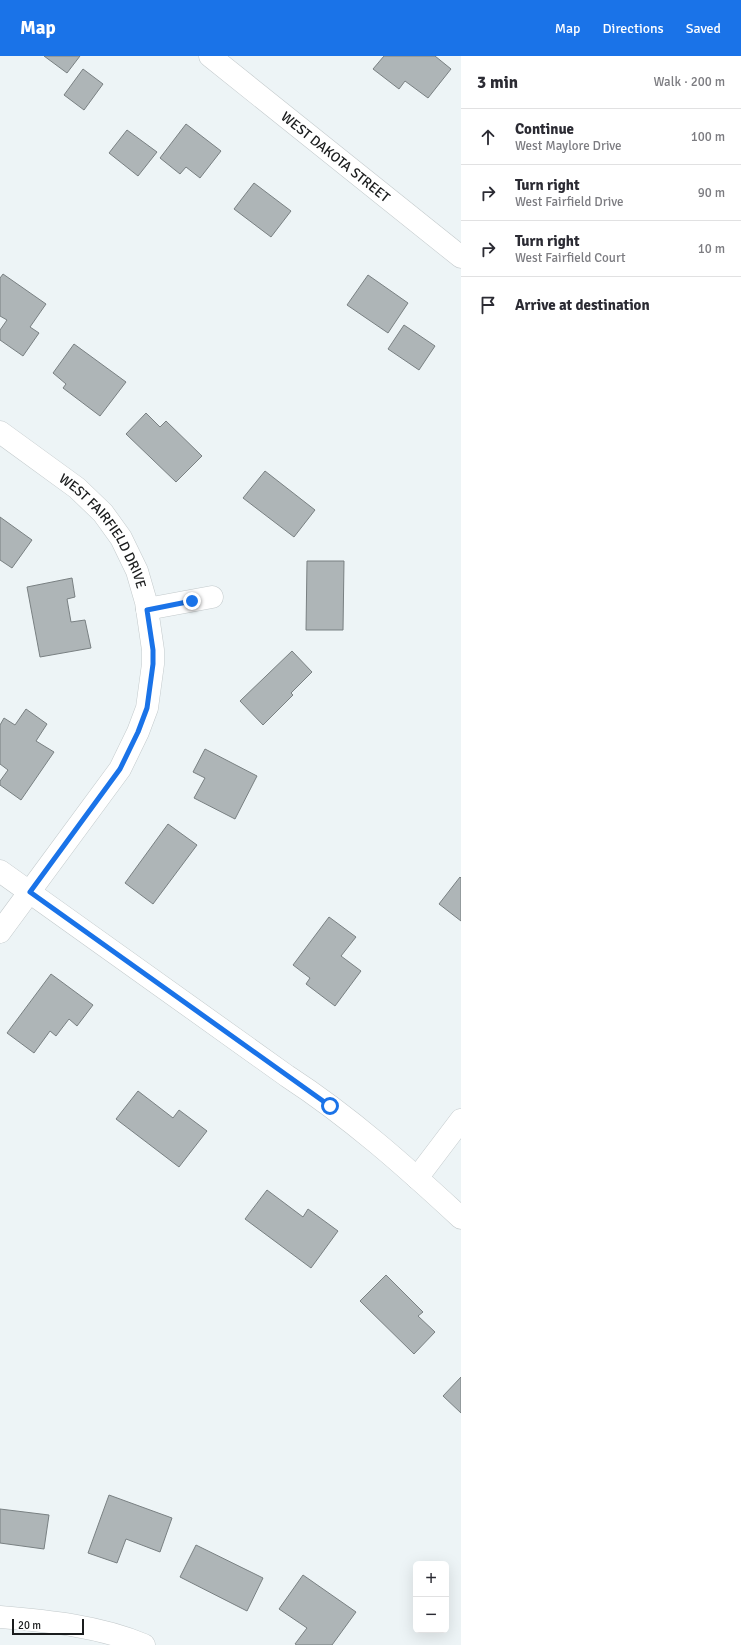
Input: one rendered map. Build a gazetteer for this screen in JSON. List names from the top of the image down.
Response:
{
  "streets": {
    "street": ["WEST DAKOTA STREET", "WEST FAIRFIELD DRIVE"]
  },
  "scale_bar": "20 m",
  "page": {
    "header": "Map",
    "nav": ["Map", "Directions", "Saved"],
    "heading": ["3 min", "Walk · 200 m"],
    "list": [
      ["Continue", "West Maylore Drive", "100 m"],
      ["Turn right", "West Fairfield Drive", "90 m"],
      ["Turn right", "West Fairfield Court", "10 m"],
      "Arrive at destination"
    ],
    "map_buttons": ["+", "−"],
    "scale": "20 m"
  }
}
